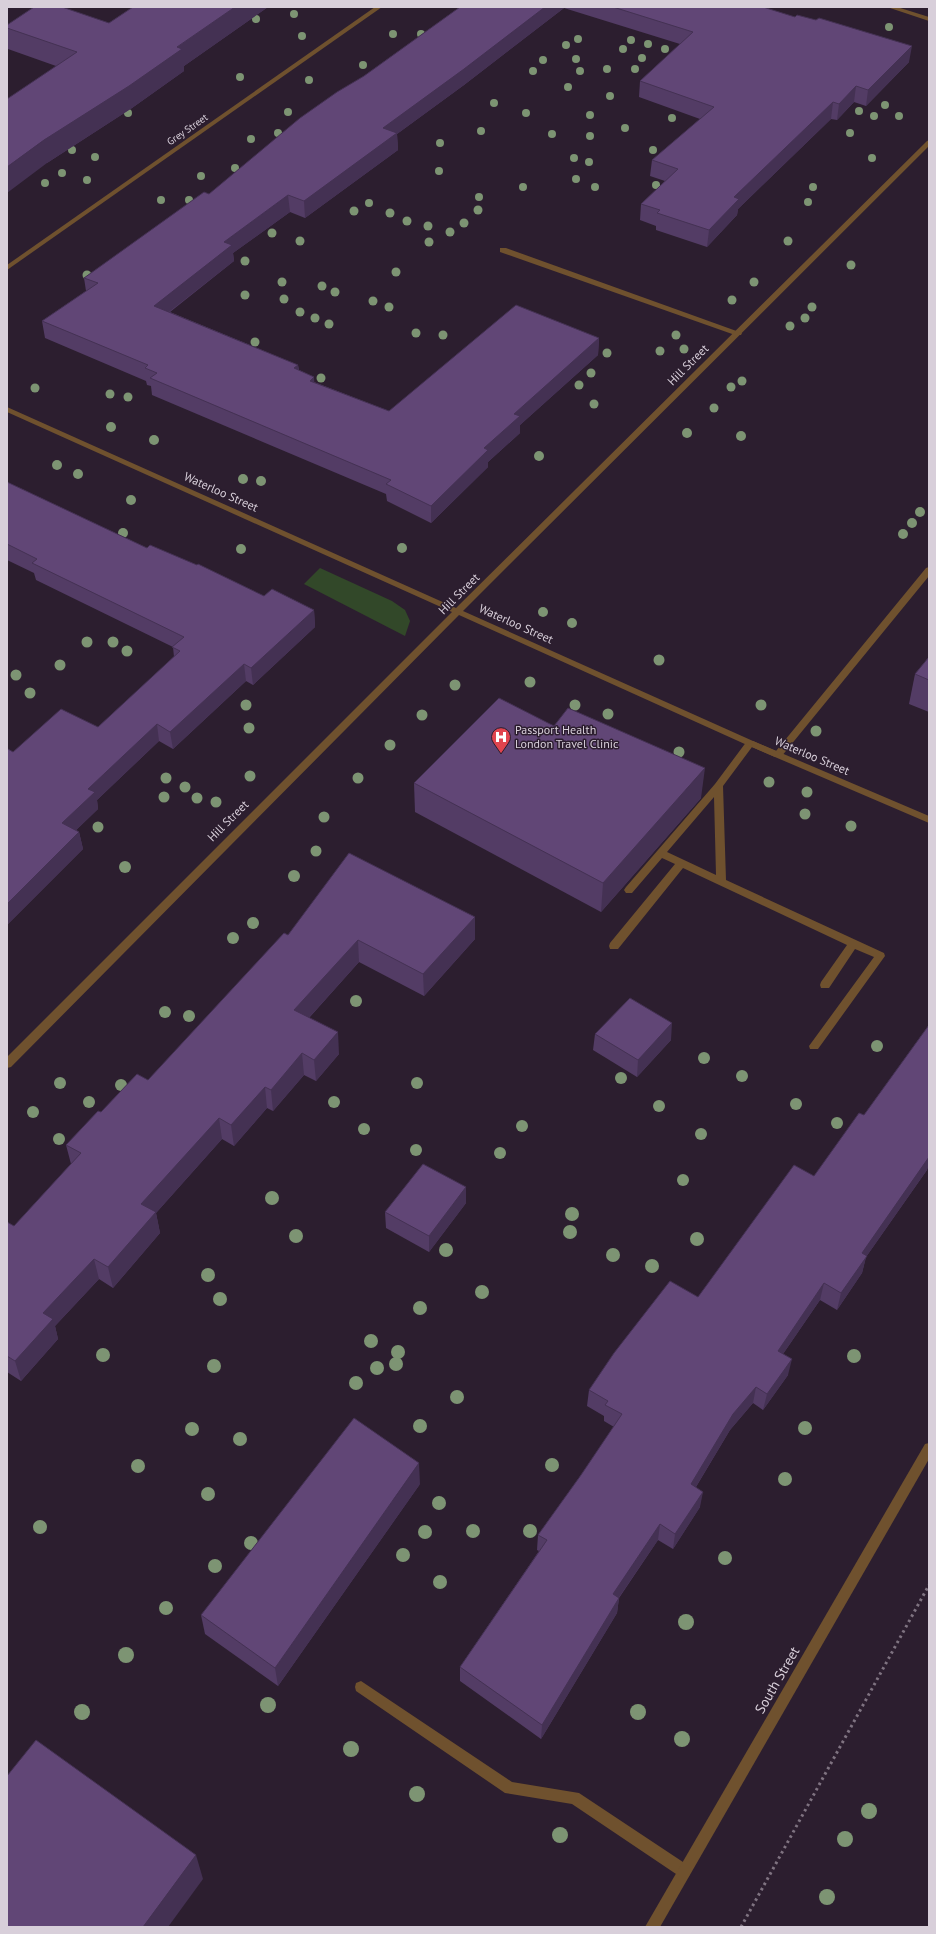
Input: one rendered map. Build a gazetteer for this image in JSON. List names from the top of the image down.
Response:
{
  "streets": {
    "street": [
      "Grey Street",
      "Hill Street",
      "Waterloo Street",
      "South Street"
    ]
  },
  "crossings": [
    ["Hill Street", "Waterloo Street"]
  ],
  "places": {
    "hospital": ["Passport Health London Travel Clinic"]
  }
}
